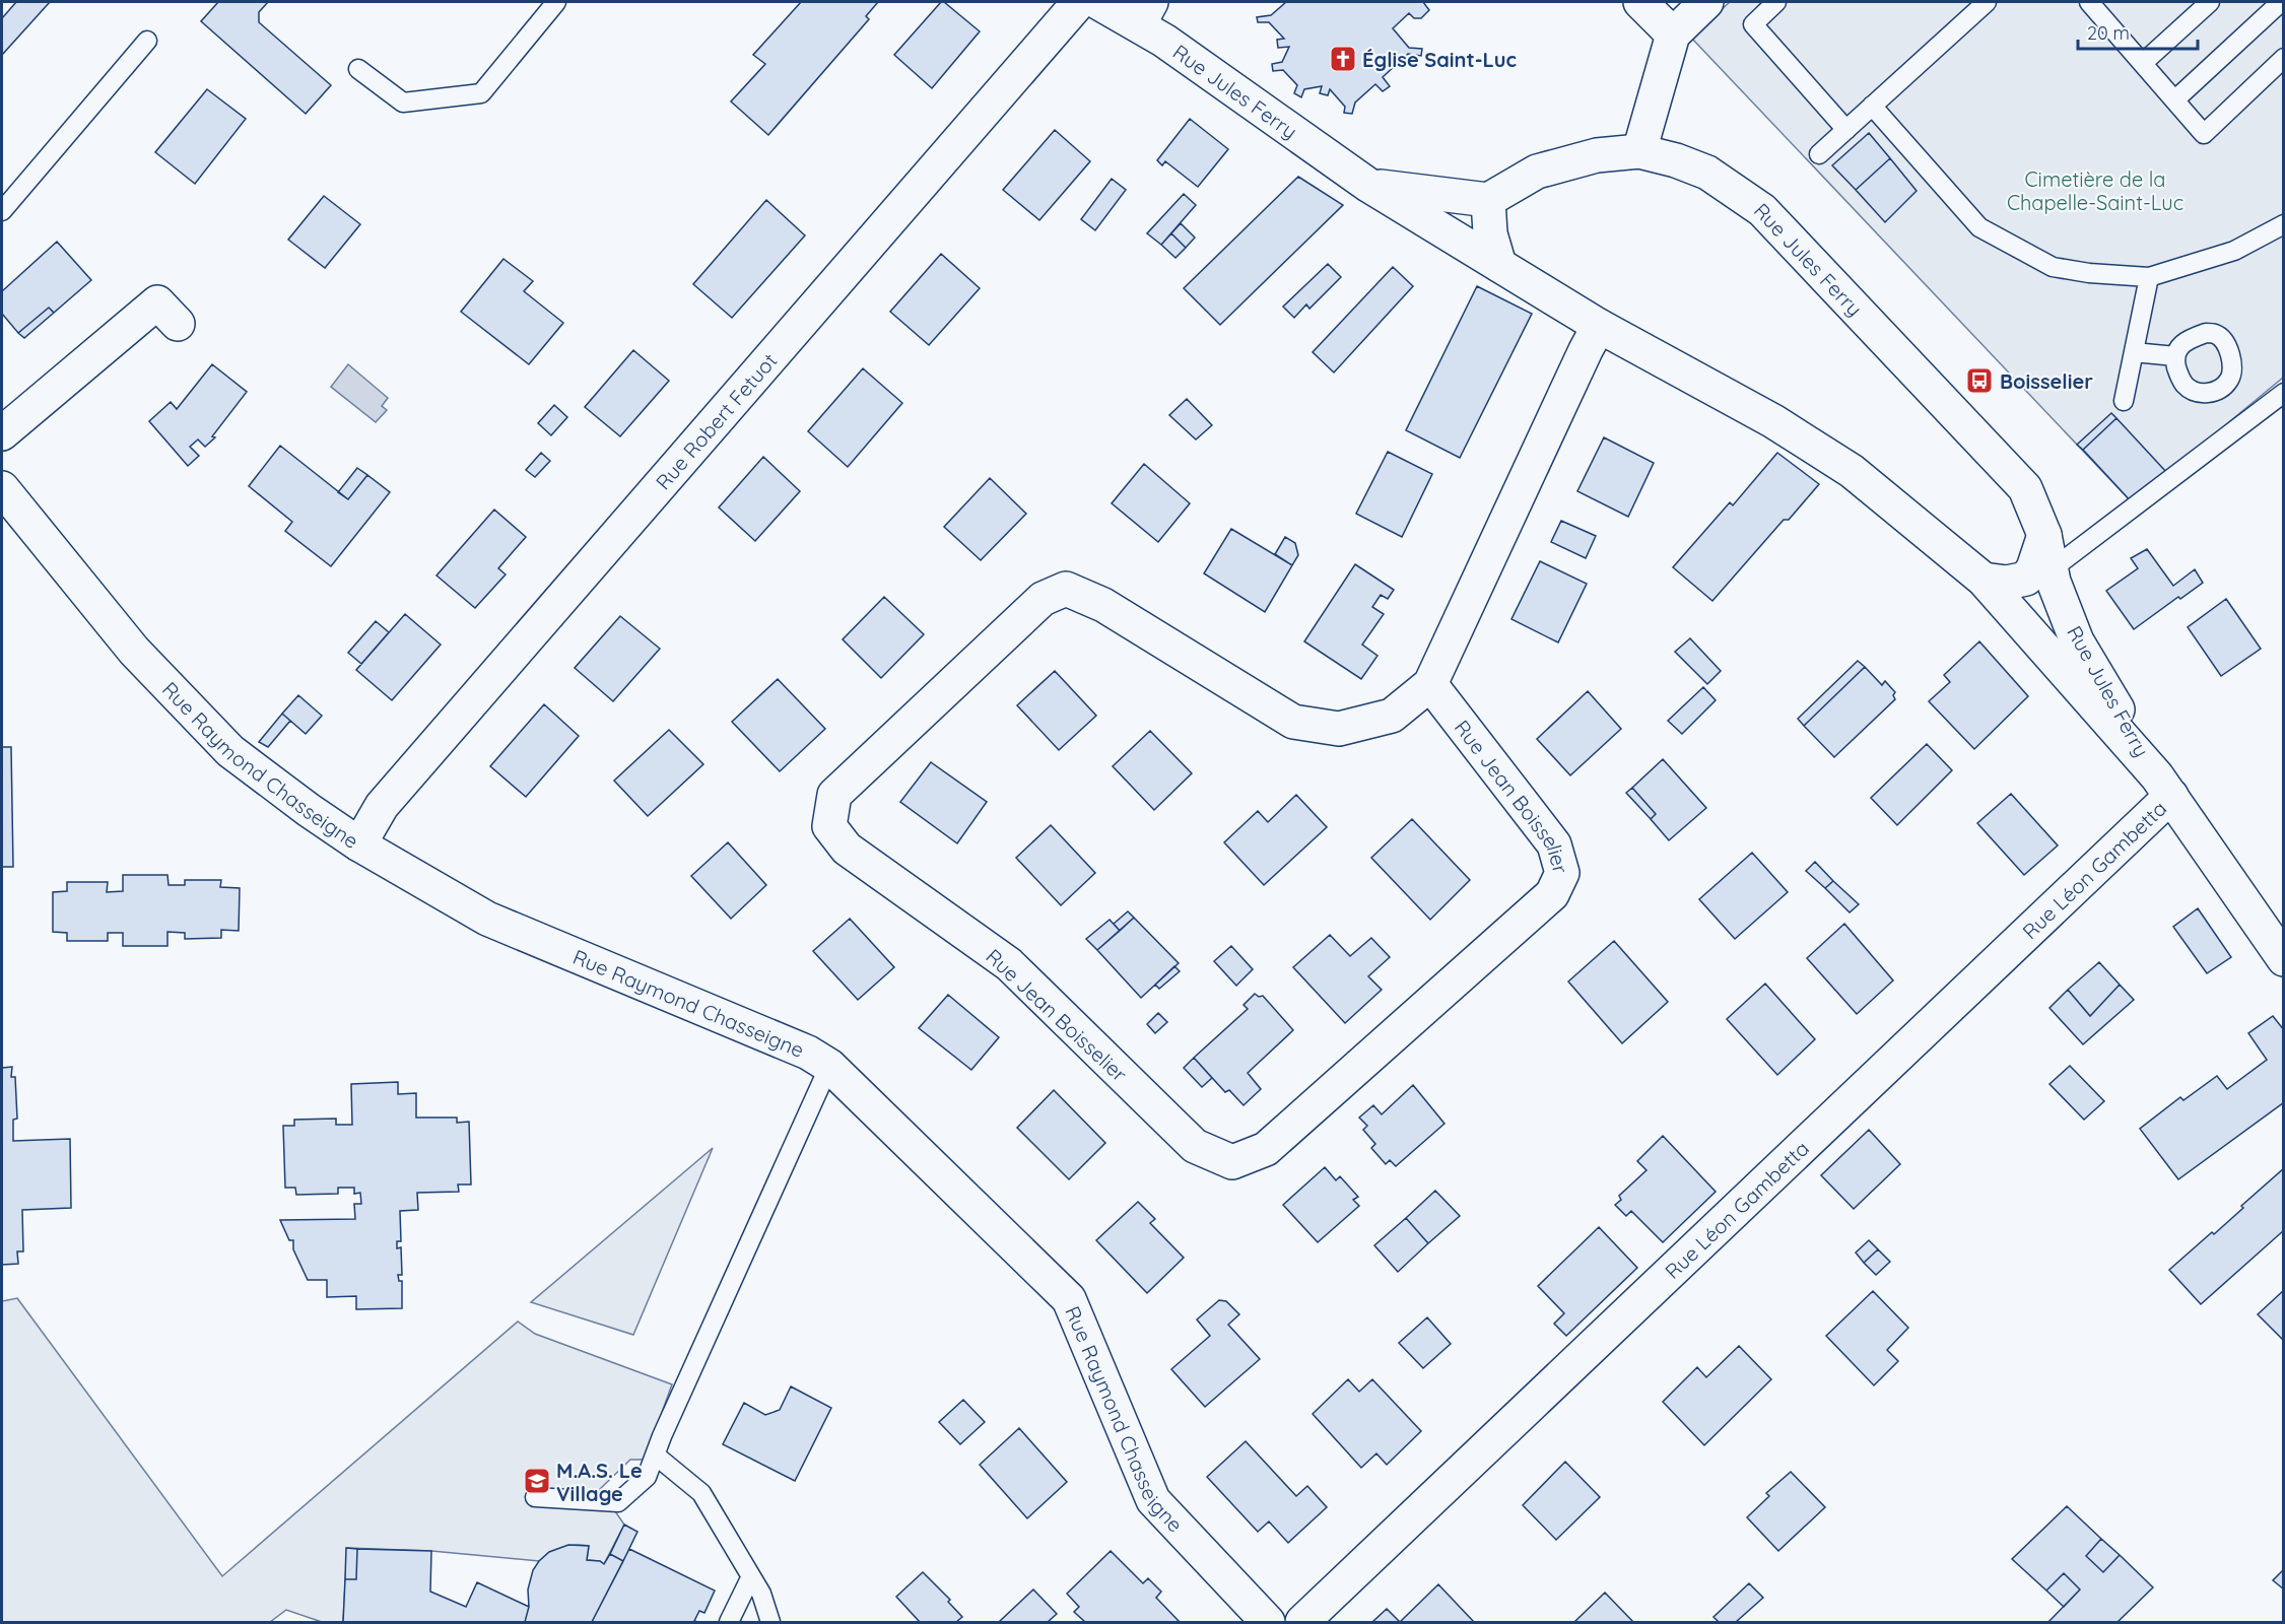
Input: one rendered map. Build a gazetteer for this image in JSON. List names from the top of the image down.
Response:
{
  "streets": {
    "street": [
      "Rue Jules Ferry",
      "Rue Robert Fetuot",
      "Rue Raymond Chasseigne",
      "Rue Jean Boisselier",
      "Rue Léon Gambetta"
    ]
  },
  "crossings": [
    ["Rue Jules Ferry", "Rue Jean Boisselier"],
    ["Rue Jules Ferry", "Rue Léon Gambetta"],
    ["Rue Robert Fetuot", "Rue Raymond Chasseigne"]
  ],
  "parks": ["Cimetière de la Chapelle-Saint-Luc"],
  "places": {
    "church": ["Église Saint-Luc"],
    "bus stop": ["Boisselier"],
    "school or university": ["M.A.S. Le Village"]
  },
  "scale_bar": "20 m"
}
